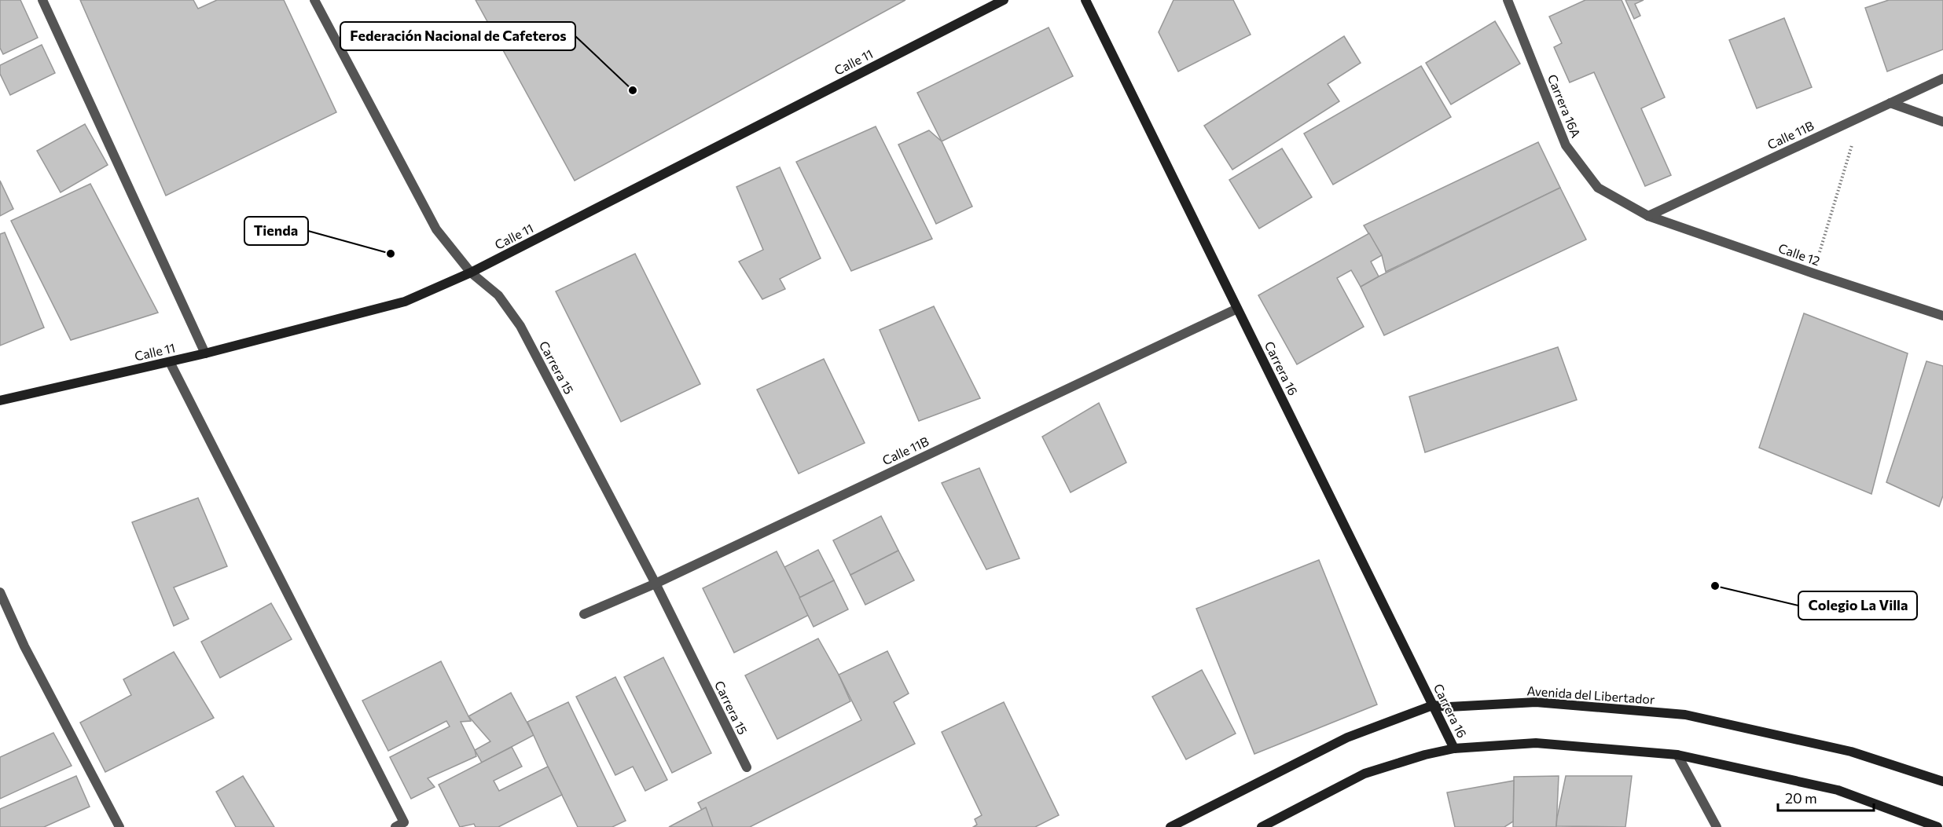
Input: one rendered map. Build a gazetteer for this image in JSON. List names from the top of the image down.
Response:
{
  "streets": {
    "street": [
      "Calle 11",
      "Carrera 16A",
      "Calle 11B",
      "Calle 12",
      "Carrera 15",
      "Carrera 16",
      "Avenida del Libertador"
    ]
  },
  "crossings": [
    ["Calle 11", "Carrera 15"],
    ["Carrera 16A", "Calle 11B"],
    ["Carrera 16A", "Calle 12"],
    ["Calle 11B", "Calle 12"],
    ["Calle 11B", "Carrera 15"],
    ["Calle 11B", "Carrera 16"],
    ["Carrera 16", "Avenida del Libertador"]
  ],
  "places": ["Federación Nacional de Cafeteros", "Tienda", "Colegio La Villa"],
  "scale_bar": "20 m"
}
